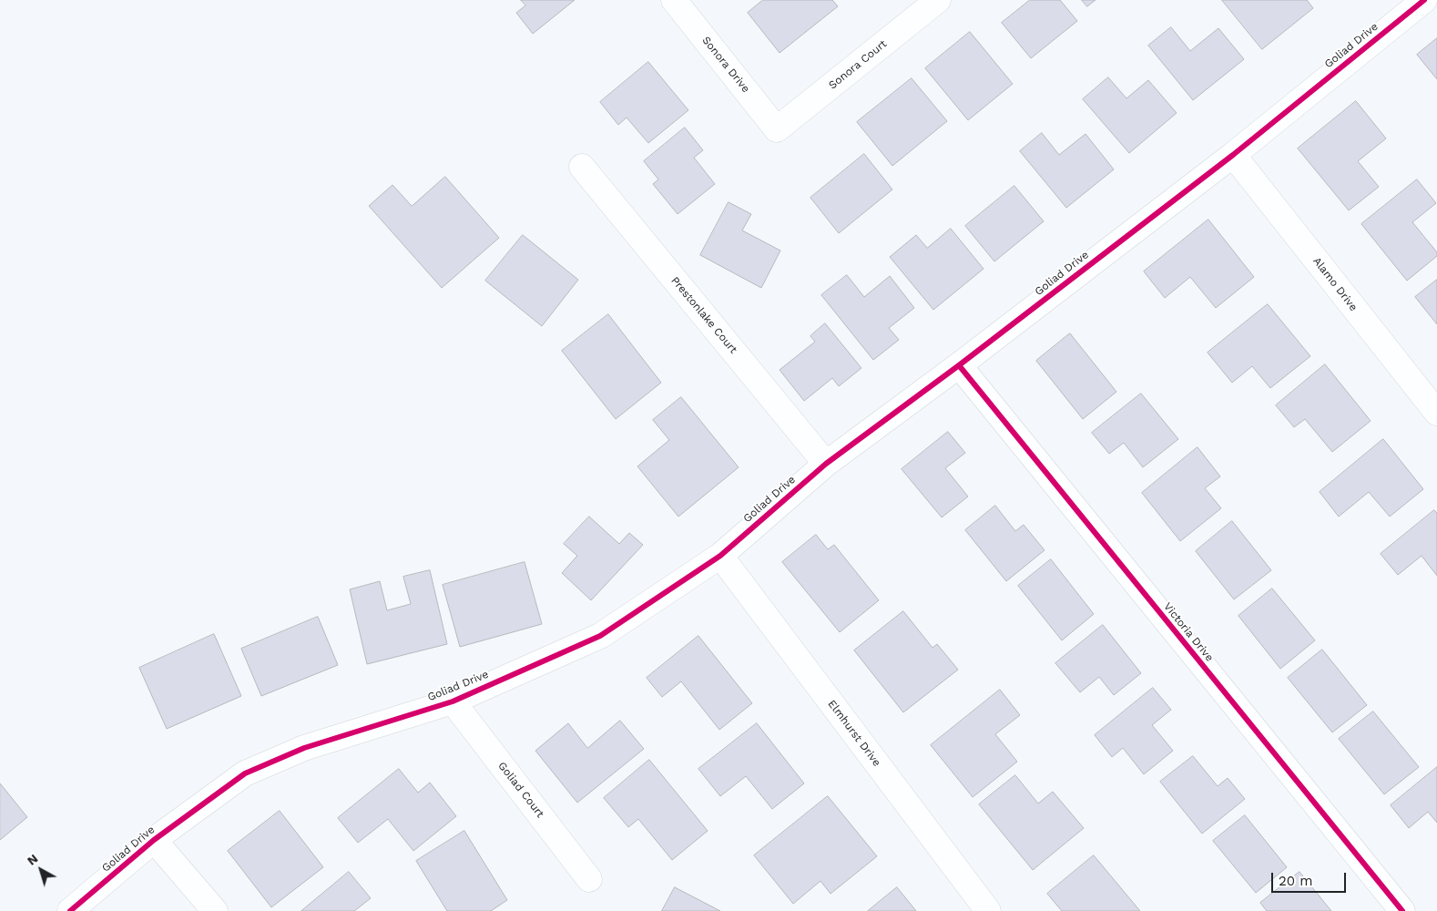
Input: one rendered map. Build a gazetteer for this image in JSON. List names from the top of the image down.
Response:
{
  "streets": {
    "street": [
      "Goliad Drive",
      "Sonora Drive",
      "Sonora Court",
      "Alamo Drive",
      "Prestonlake Court",
      "Victoria Drive",
      "Elmhurst Drive",
      "Goliad Court"
    ]
  },
  "crossings": [
    ["Goliad Drive", "Alamo Drive"],
    ["Goliad Drive", "Prestonlake Court"],
    ["Goliad Drive", "Victoria Drive"],
    ["Goliad Drive", "Elmhurst Drive"],
    ["Goliad Drive", "Goliad Court"],
    ["Sonora Drive", "Sonora Court"]
  ],
  "scale_bar": "20 m",
  "north": "top left"
}
